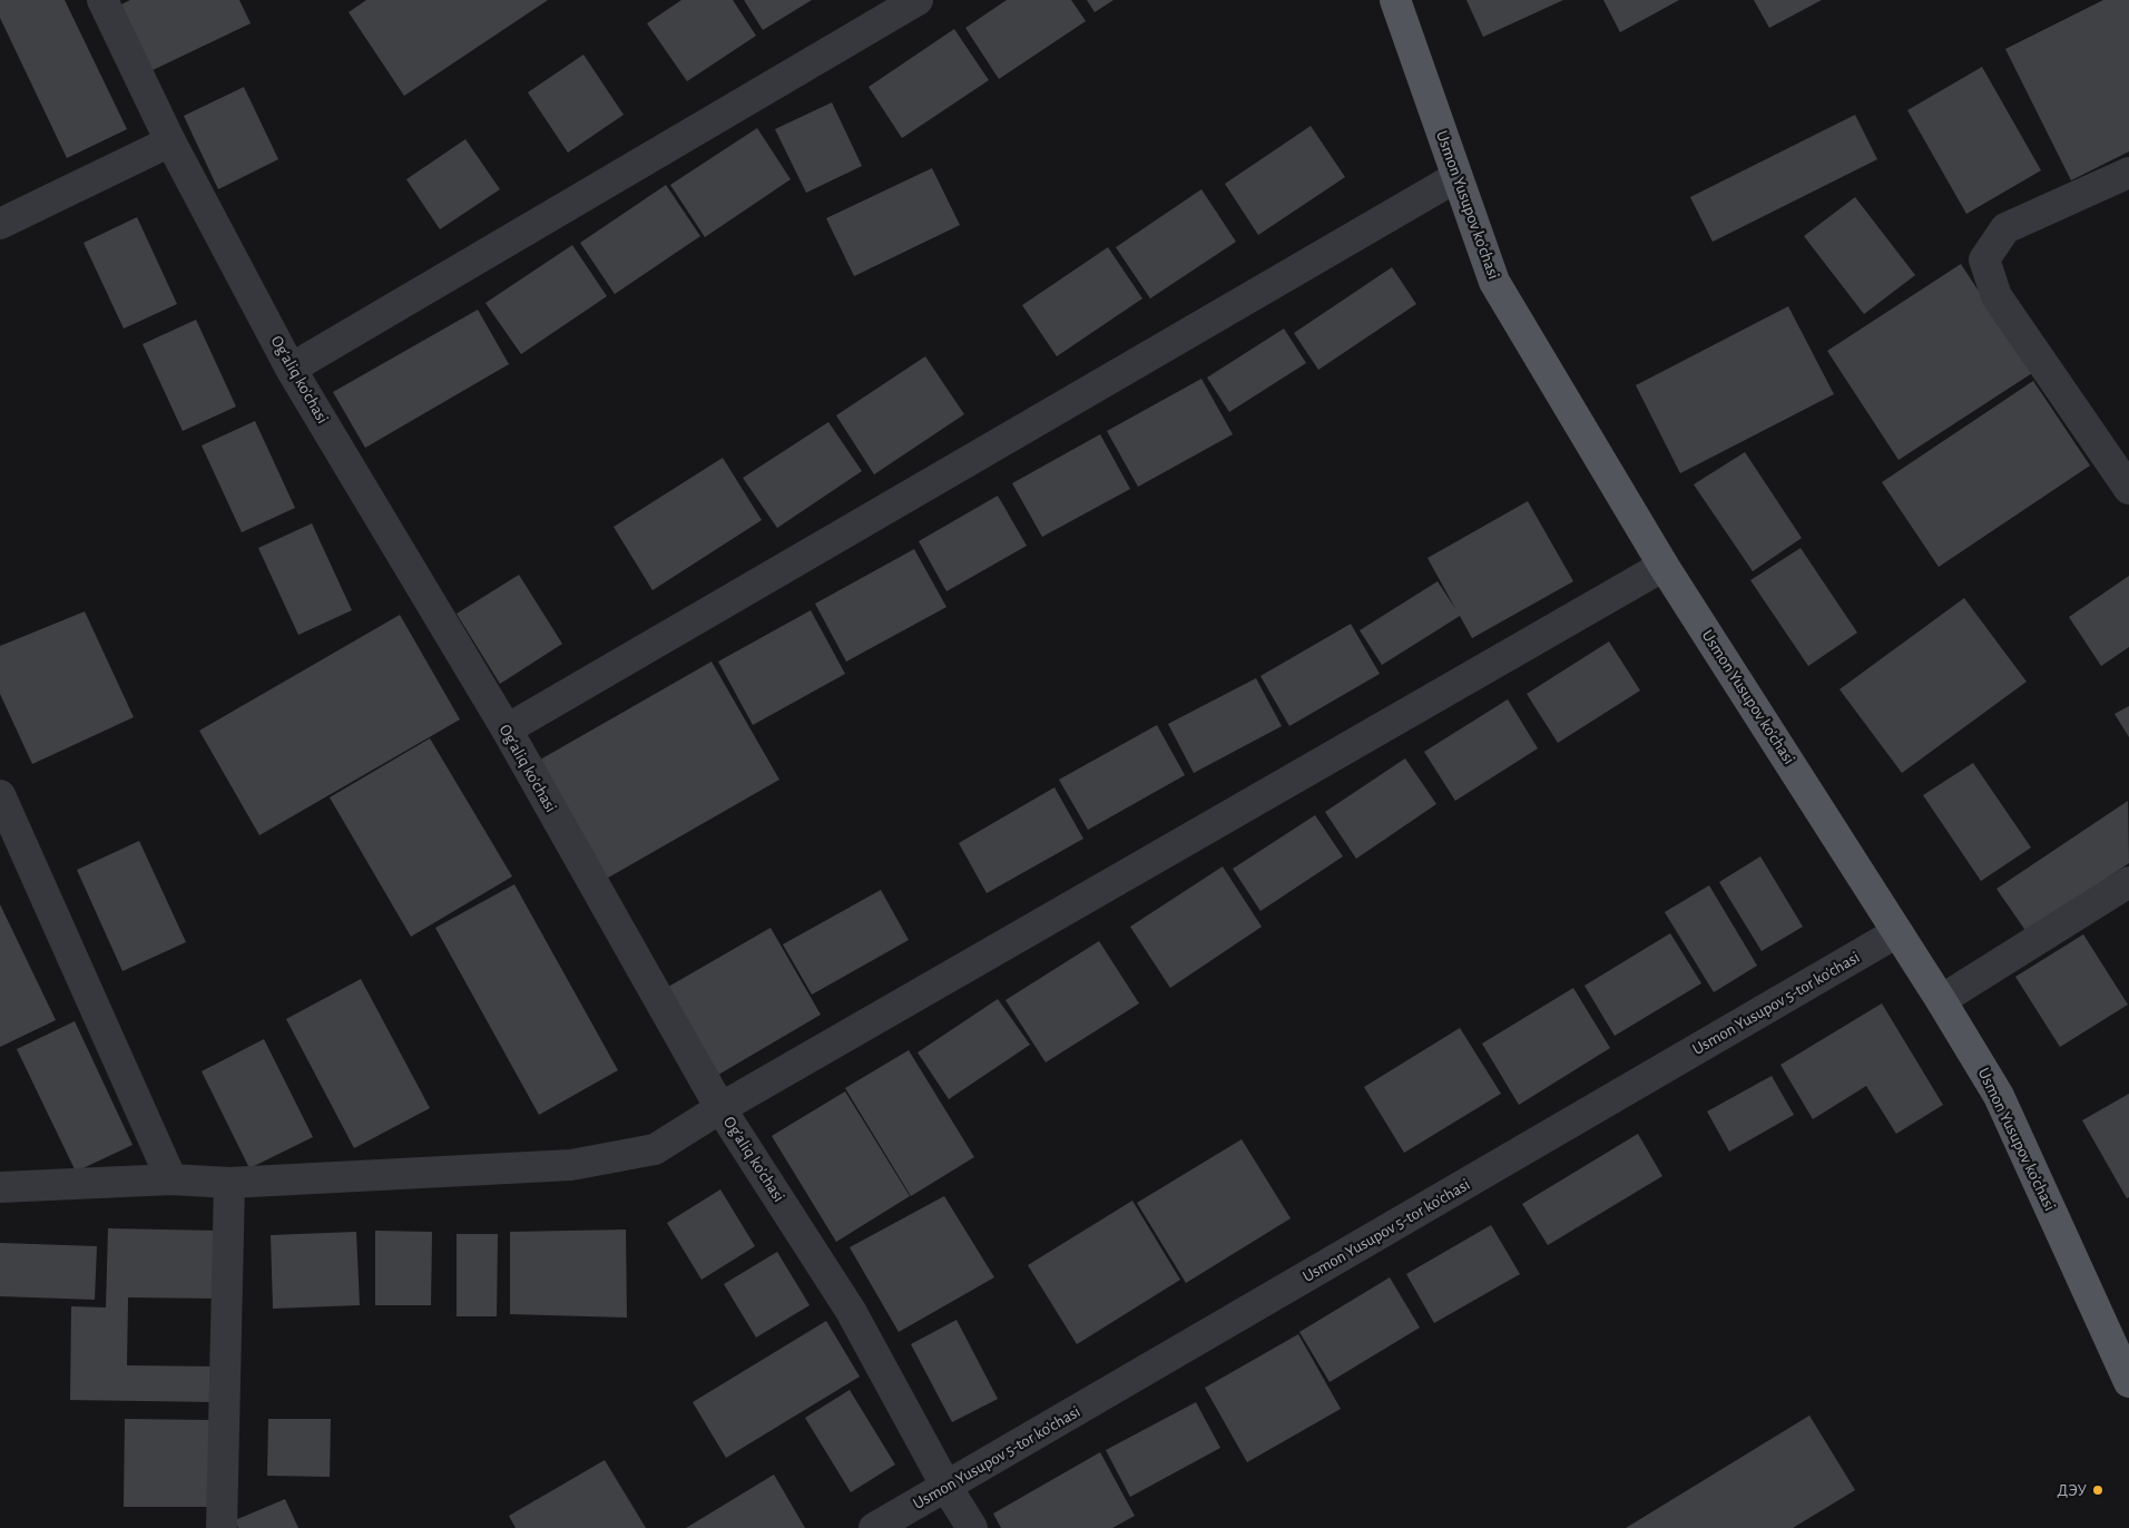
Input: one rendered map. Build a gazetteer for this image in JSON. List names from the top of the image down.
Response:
{
  "streets": {
    "main road": ["Usmon Yusupov ko'chasi"],
    "street": ["Og'aliq ko'chasi", "Usmon Yusupov 5-tor ko'chasi"]
  },
  "crossings": [
    ["Usmon Yusupov ko'chasi", "Usmon Yusupov 5-tor ko'chasi"],
    ["Og'aliq ko'chasi", "Usmon Yusupov 5-tor ko'chasi"]
  ],
  "places": ["ДЭУ"]
}
